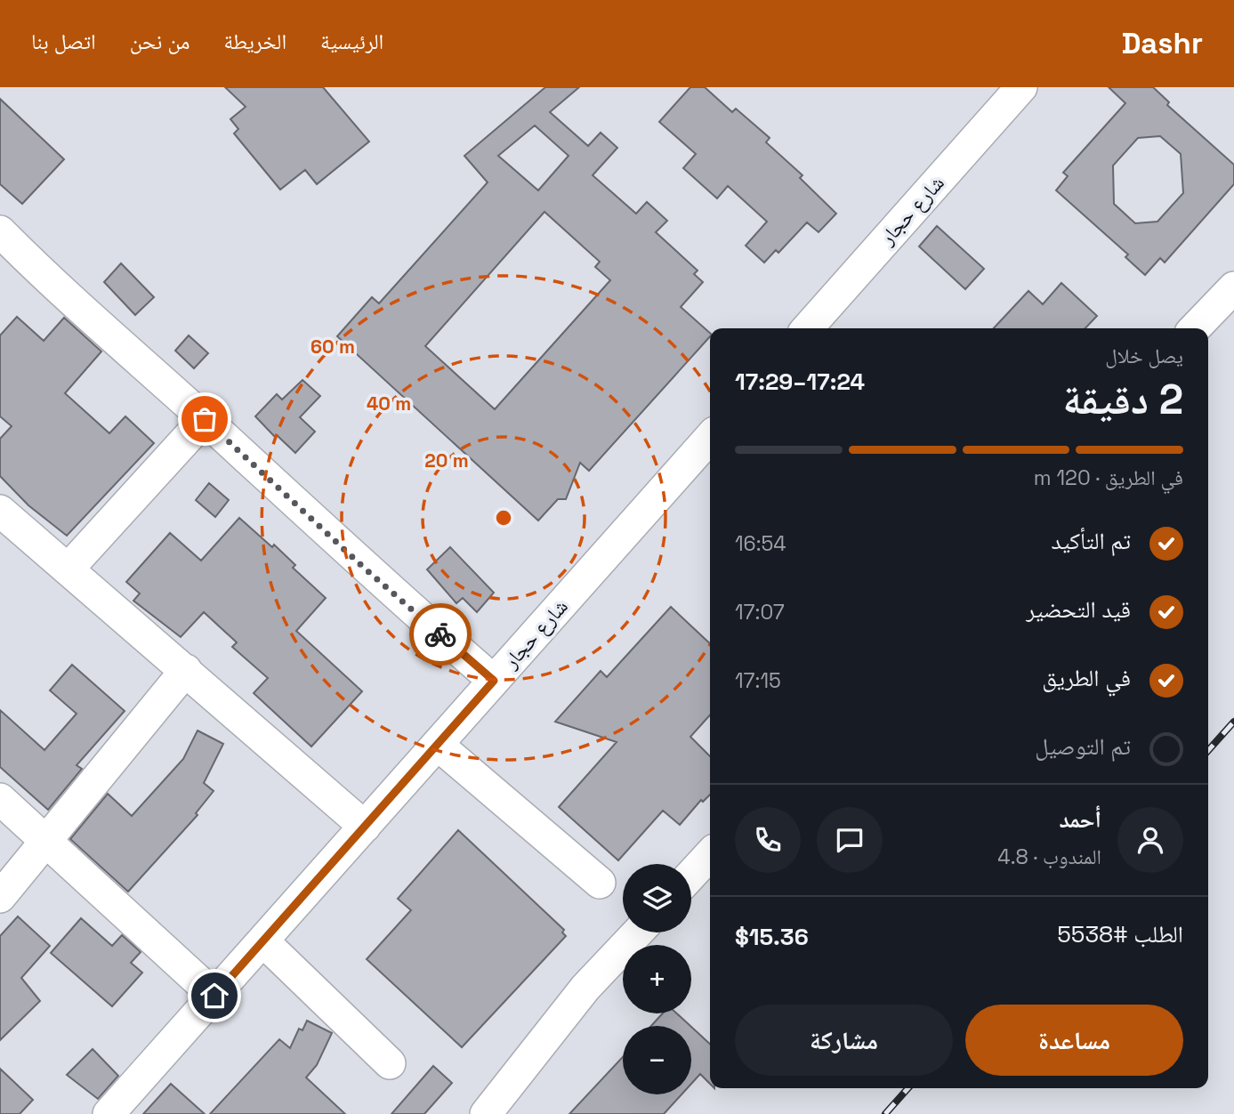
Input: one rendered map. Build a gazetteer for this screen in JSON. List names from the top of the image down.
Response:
{
  "streets": {
    "street": ["شارع حجار"]
  },
  "page": {
    "header": "Dashr",
    "nav": [
      "الرئيسية",
      "الخريطة",
      "من نحن",
      "اتصل بنا"
    ],
    "heading": ["2 دقيقة", "يصل خلال", "17:24–17:29"],
    "panel": [
      "أحمد",
      "المندوب · 4.8",
      "الطلب #5538",
      "$15.36"
    ],
    "bar": "في الطريق · 120 m",
    "list": [
      ["تم التأكيد", "16:54"],
      ["قيد التحضير", "17:07"],
      ["في الطريق", "17:15"],
      "تم التوصيل"
    ],
    "map_buttons": ["+", "−"],
    "buttons": ["مساعدة", "مشاركة"]
  },
  "rings": ["60 m", "40 m", "20 m"]
}
